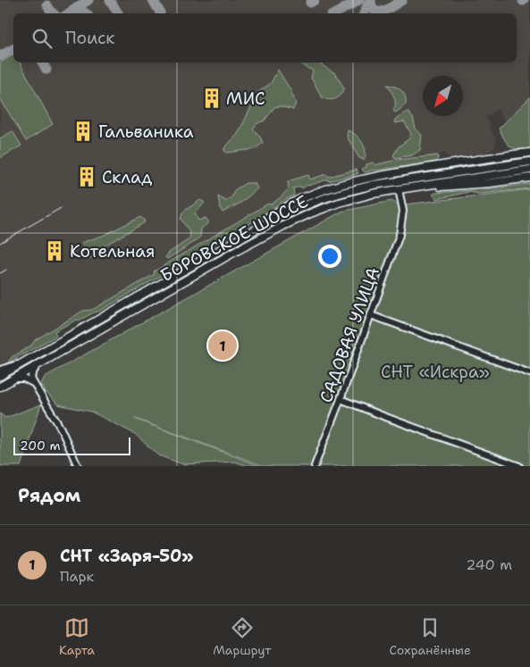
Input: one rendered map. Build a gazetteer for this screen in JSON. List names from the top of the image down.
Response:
{
  "streets": {
    "main road": ["БОРОВСКОЕ ШОССЕ"],
    "street": ["САДОВАЯ УЛИЦА"]
  },
  "crossings": [
    ["БОРОВСКОЕ ШОССЕ", "САДОВАЯ УЛИЦА"]
  ],
  "parks": ["СНТ «Искра»"],
  "places": {
    "building": [
      "МИС",
      "Гальваника",
      "Склад",
      "Котельная"
    ]
  },
  "scale_bar": "200 m",
  "north": "bottom left",
  "page": {
    "search": "Поиск",
    "pins": "1",
    "scale": "200 m",
    "heading": "Рядом",
    "list": [
      {
        "mark": "1",
        "name": "СНТ «Заря-50»",
        "note": "Парк",
        "value": "240 m"
      }
    ],
    "nav": ["Карта", "Маршрут", "Сохранённые"]
  }
}
